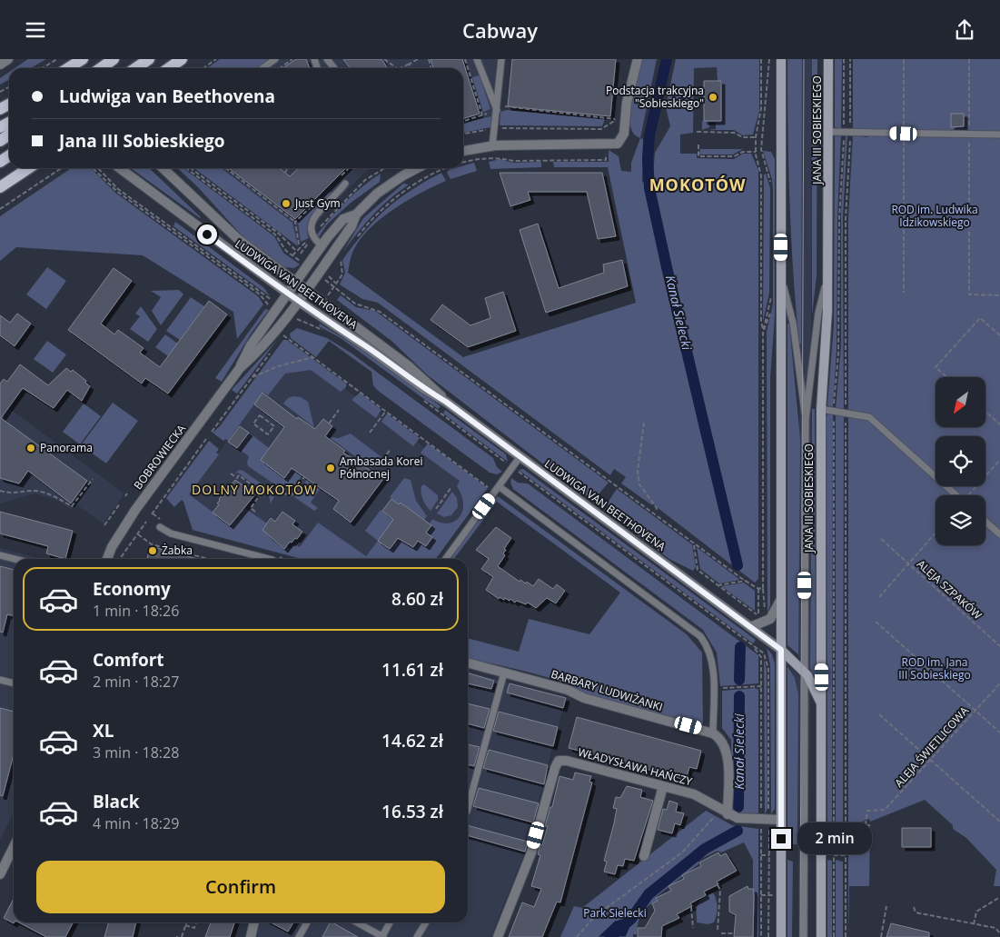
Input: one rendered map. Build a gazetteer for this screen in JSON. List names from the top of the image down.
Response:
{
  "streets": {
    "main road": ["JANA III SOBIESKIEGO"],
    "street": [
      "LUDWIGA VAN BEETHOVENA",
      "BOBROWIECKA",
      "BARBARY LUDWIŻANKI",
      "WŁADYSŁAWA HAŃCZY"
    ],
    "path": ["ALEJA SZPAKÓW", "ALEJA ŚWIETLICOWA"]
  },
  "crossings": [
    ["LUDWIGA VAN BEETHOVENA", "BOBROWIECKA"]
  ],
  "districts": ["MOKOTÓW", "DOLNY MOKOTÓW"],
  "water": ["Kanał Sielecki"],
  "parks": ["ROD im. Ludwika Idzikowskiego", "ROD im. Jana III Sobieskiego", "Park Sielecki"],
  "places": [
    "Podstacja trakcyjna \"Sobieskiego\"",
    "Just Gym",
    "Panorama",
    "Ambasada Korei Północnej",
    "Żabka"
  ],
  "north": "bottom left",
  "page": {
    "header": "Cabway",
    "banner": ["Ludwiga van Beethovena", "Jana III Sobieskiego"],
    "list": [
      {
        "name": "Economy",
        "note": "1 min · 18:26",
        "value": "8.60 zł"
      },
      {
        "name": "Comfort",
        "note": "2 min · 18:27",
        "value": "11.61 zł"
      },
      {
        "name": "XL",
        "note": "3 min · 18:28",
        "value": "14.62 zł"
      },
      {
        "name": "Black",
        "note": "4 min · 18:29",
        "value": "16.53 zł"
      }
    ],
    "bubble": "2 min",
    "buttons": "Confirm"
  }
}
